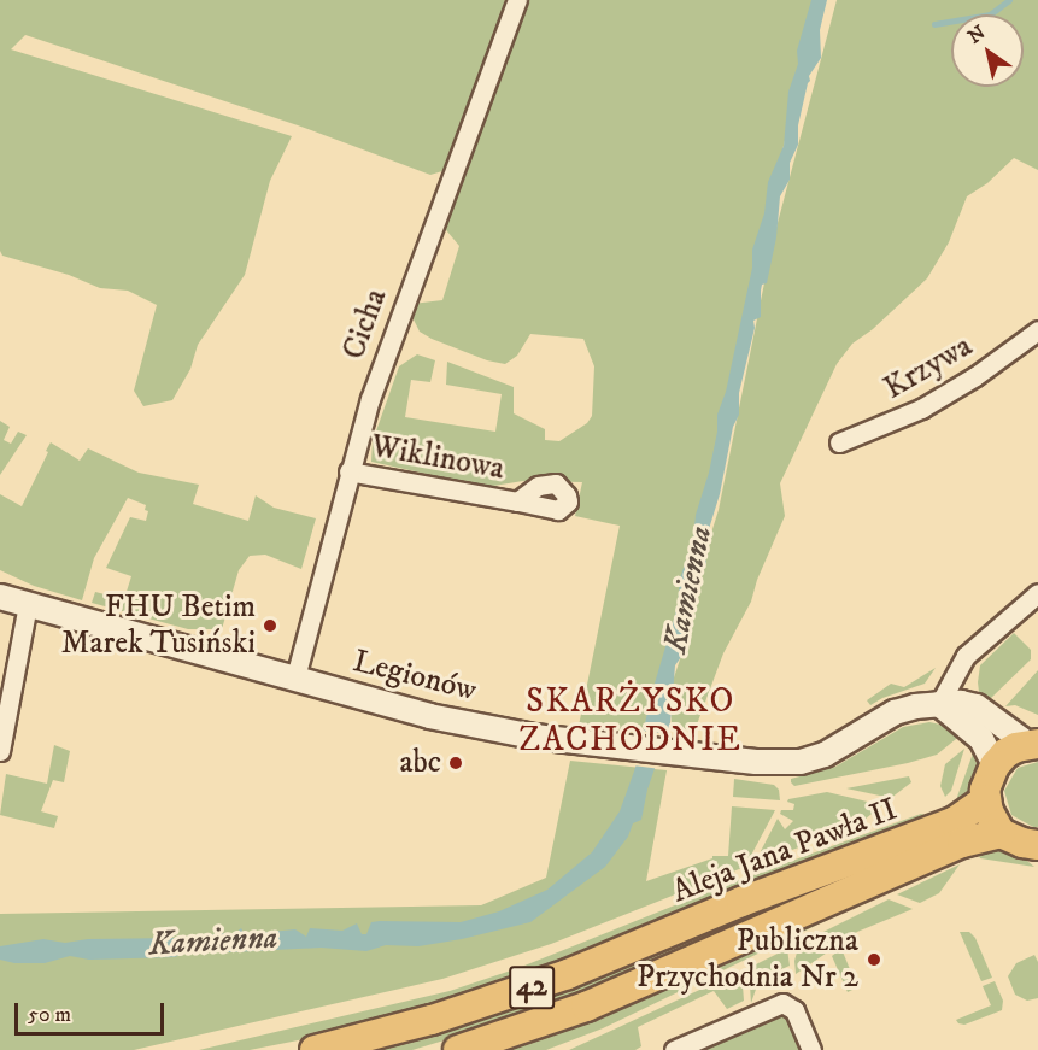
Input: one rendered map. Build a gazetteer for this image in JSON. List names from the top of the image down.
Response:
{
  "streets": {
    "main road": ["Aleja Jana Pawła II", "42"],
    "street": [
      "Cicha",
      "Krzywa",
      "Wiklinowa",
      "Legionów"
    ]
  },
  "crossings": [
    ["Cicha", "Wiklinowa"],
    ["Cicha", "Legionów"]
  ],
  "districts": ["SKARŻYSKO ZACHODNIE"],
  "water": ["Kamienna"],
  "places": ["FHU Betim Marek Tusiński", "abc", "Publiczna Przychodnia Nr 2"],
  "scale_bar": "50 m",
  "north": "top left"
}
